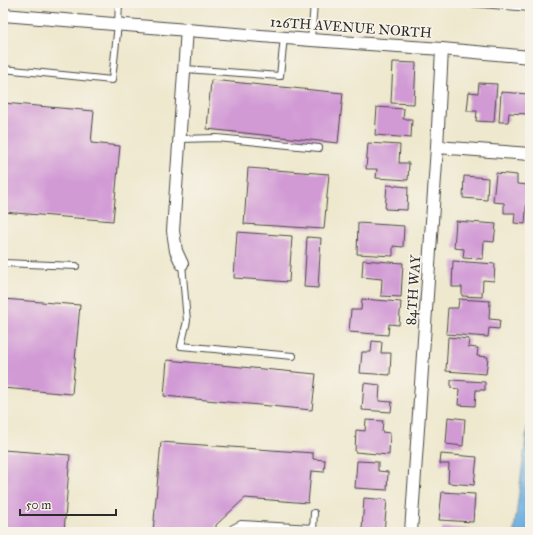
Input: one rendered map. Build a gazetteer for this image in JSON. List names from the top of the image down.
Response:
{
  "streets": {
    "street": ["126TH AVENUE NORTH", "84TH WAY"]
  },
  "crossings": [
    ["126TH AVENUE NORTH", "84TH WAY"]
  ],
  "scale_bar": "50 m"
}
